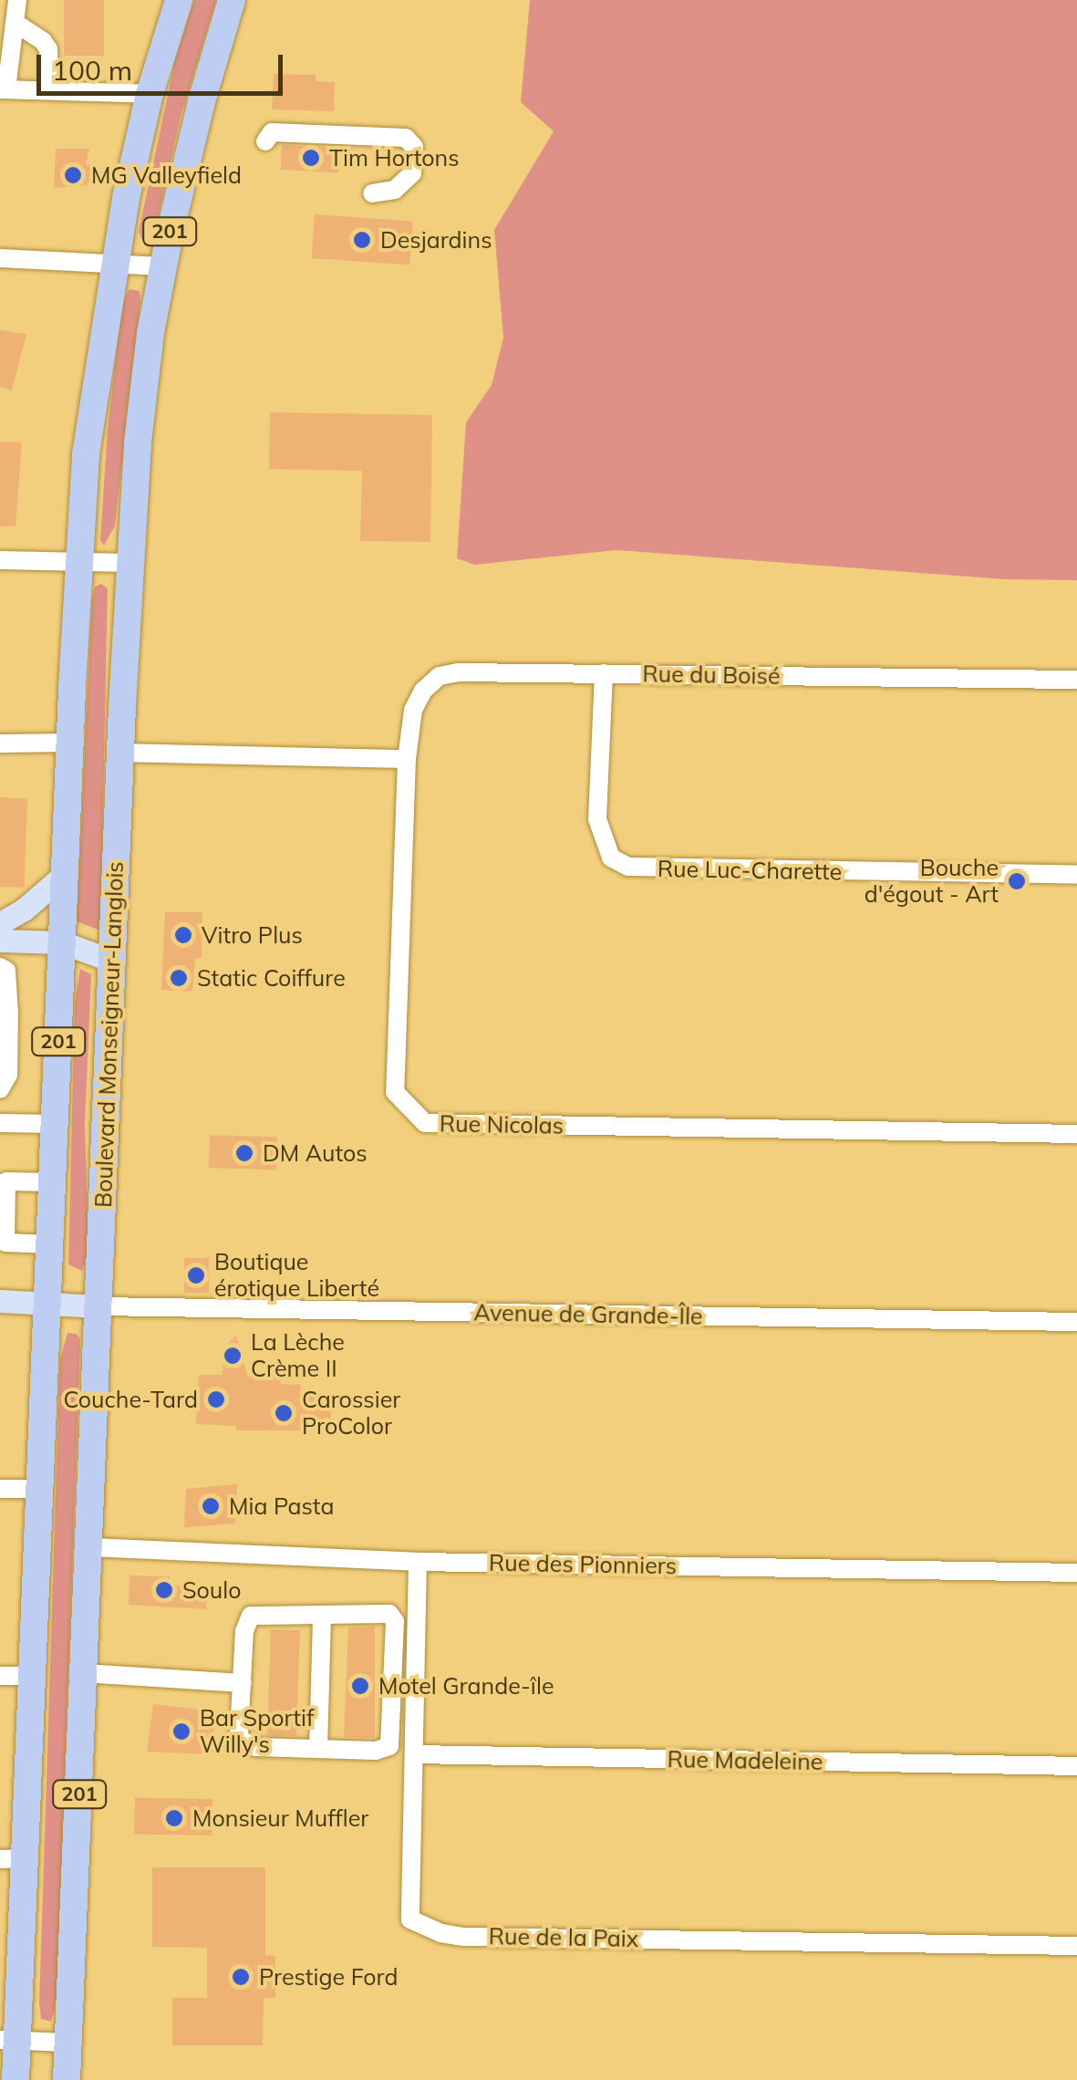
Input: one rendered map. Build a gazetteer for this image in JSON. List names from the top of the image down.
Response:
{
  "streets": {
    "highway": ["201", "Boulevard Monseigneur-Langlois"],
    "street": [
      "Rue du Boisé",
      "Rue Luc-Charette",
      "Rue Nicolas",
      "Avenue de Grande-Île",
      "Rue des Pionniers",
      "Rue Madeleine",
      "Rue de la Paix"
    ]
  },
  "crossings": [
    ["Rue du Boisé", "Rue Luc-Charette"],
    ["Rue du Boisé", "Rue Nicolas"],
    ["Boulevard Monseigneur-Langlois", "Avenue de Grande-Île"],
    ["Boulevard Monseigneur-Langlois", "Rue des Pionniers"],
    ["Rue des Pionniers", "Rue de la Paix"],
    ["Rue Madeleine", "Rue de la Paix"]
  ],
  "places": [
    "Tim Hortons",
    "MG Valleyfield",
    "Desjardins",
    "Bouche d'égout - Art",
    "Vitro Plus",
    "Static Coiffure",
    "DM Autos",
    "Boutique érotique Liberté",
    "La Lèche Crème II",
    "Couche-Tard",
    "Carossier ProColor",
    "Mia Pasta",
    "Soulo",
    "Motel Grande-île",
    "Bar Sportif Willy's",
    "Monsieur Muffler",
    "Prestige Ford"
  ],
  "scale_bar": "100 m"
}
